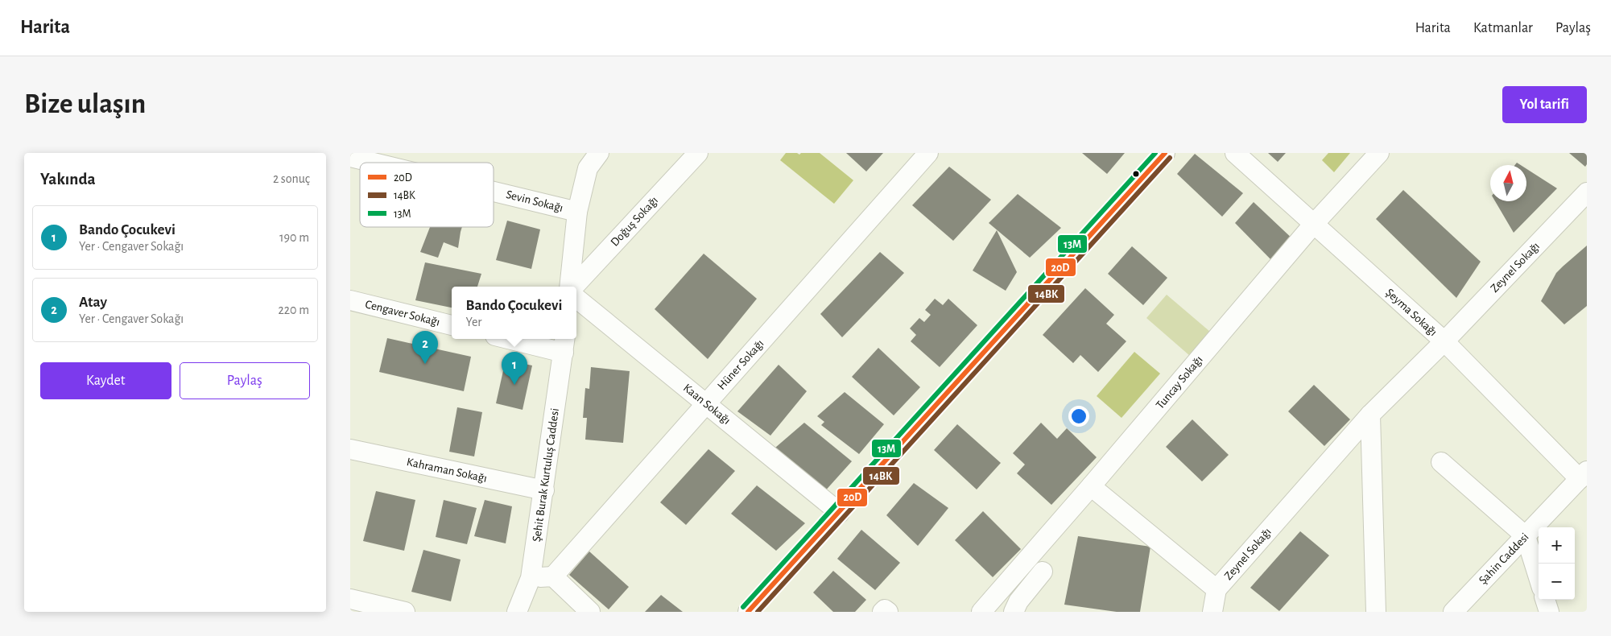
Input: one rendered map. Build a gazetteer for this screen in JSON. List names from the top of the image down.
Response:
{
  "streets": {
    "street": [
      "Sevin Sokağı",
      "Doğuş Sokağı",
      "Zeynel Sokağı",
      "Şeyma Sokağı",
      "Cengaver Sokağı",
      "Hüner Sokağı",
      "Tuncay Sokağı",
      "Kaan Sokağı",
      "Kahraman Sokağı",
      "Şehit Burak Kurtuluş Caddesi",
      "Şahin Caddesi"
    ]
  },
  "crossings": [
    ["Zeynel Sokağı", "Şeyma Sokağı"],
    ["Zeynel Sokağı", "Tuncay Sokağı"],
    ["Şeyma Sokağı", "Tuncay Sokağı"],
    ["Şeyma Sokağı", "Şahin Caddesi"],
    ["Hüner Sokağı", "Kaan Sokağı"],
    ["Kahraman Sokağı", "Şehit Burak Kurtuluş Caddesi"]
  ],
  "lines": ["transit line 20D", "transit line 13M", "transit line 14BK"],
  "legend": ["20D", "14BK", "13M"],
  "north": "top",
  "page": {
    "header": "Harita",
    "nav": ["Harita", "Katmanlar", "Paylaş"],
    "buttons": [
      "Yol tarifi",
      ["Kaydet", "Paylaş"]
    ],
    "title": "Bize ulaşın",
    "heading": ["Yakında", "2 sonuç"],
    "list": [
      {
        "mark": "1",
        "name": "Bando Çocukevi",
        "note": "Yer · Cengaver Sokağı",
        "value": "190 m"
      },
      {
        "mark": "2",
        "name": "Atay",
        "note": "Yer · Cengaver Sokağı",
        "value": "220 m"
      }
    ],
    "popup": ["Bando Çocukevi", "Yer"],
    "pins": ["2", "1"],
    "map_buttons": ["+", "−"]
  }
}
